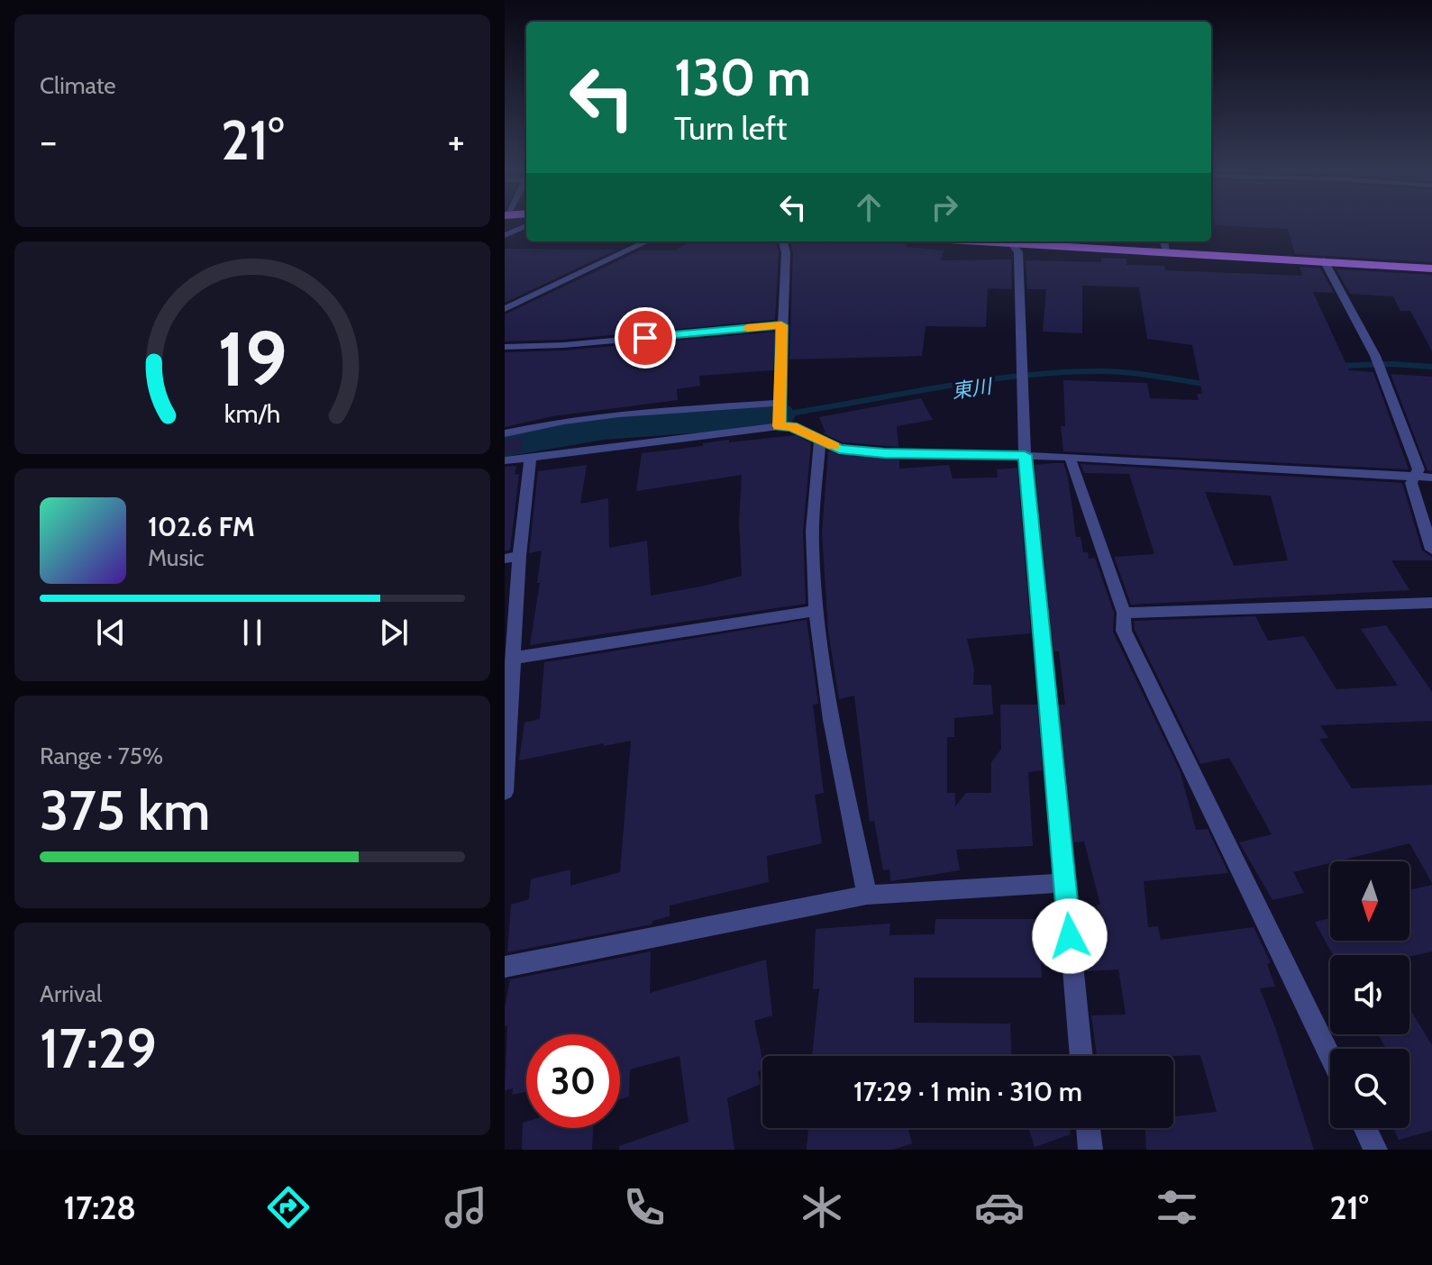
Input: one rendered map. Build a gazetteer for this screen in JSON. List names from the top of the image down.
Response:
{
  "water": ["東川"],
  "north": "bottom",
  "page": {
    "tile": [
      "Climate",
      ["Range · 75%", "375 km"],
      ["Arrival", "17:29"]
    ],
    "turn": ["130 m", "Turn left"],
    "heat": ["−", "21°", "+"],
    "song": ["102.6 FM", "Music"],
    "limit": "30",
    "trip": "17:29 · 1 min · 310 m",
    "tabs": ["17:28", "21°"],
    "gauge": ["19", "km/h"]
  }
}
